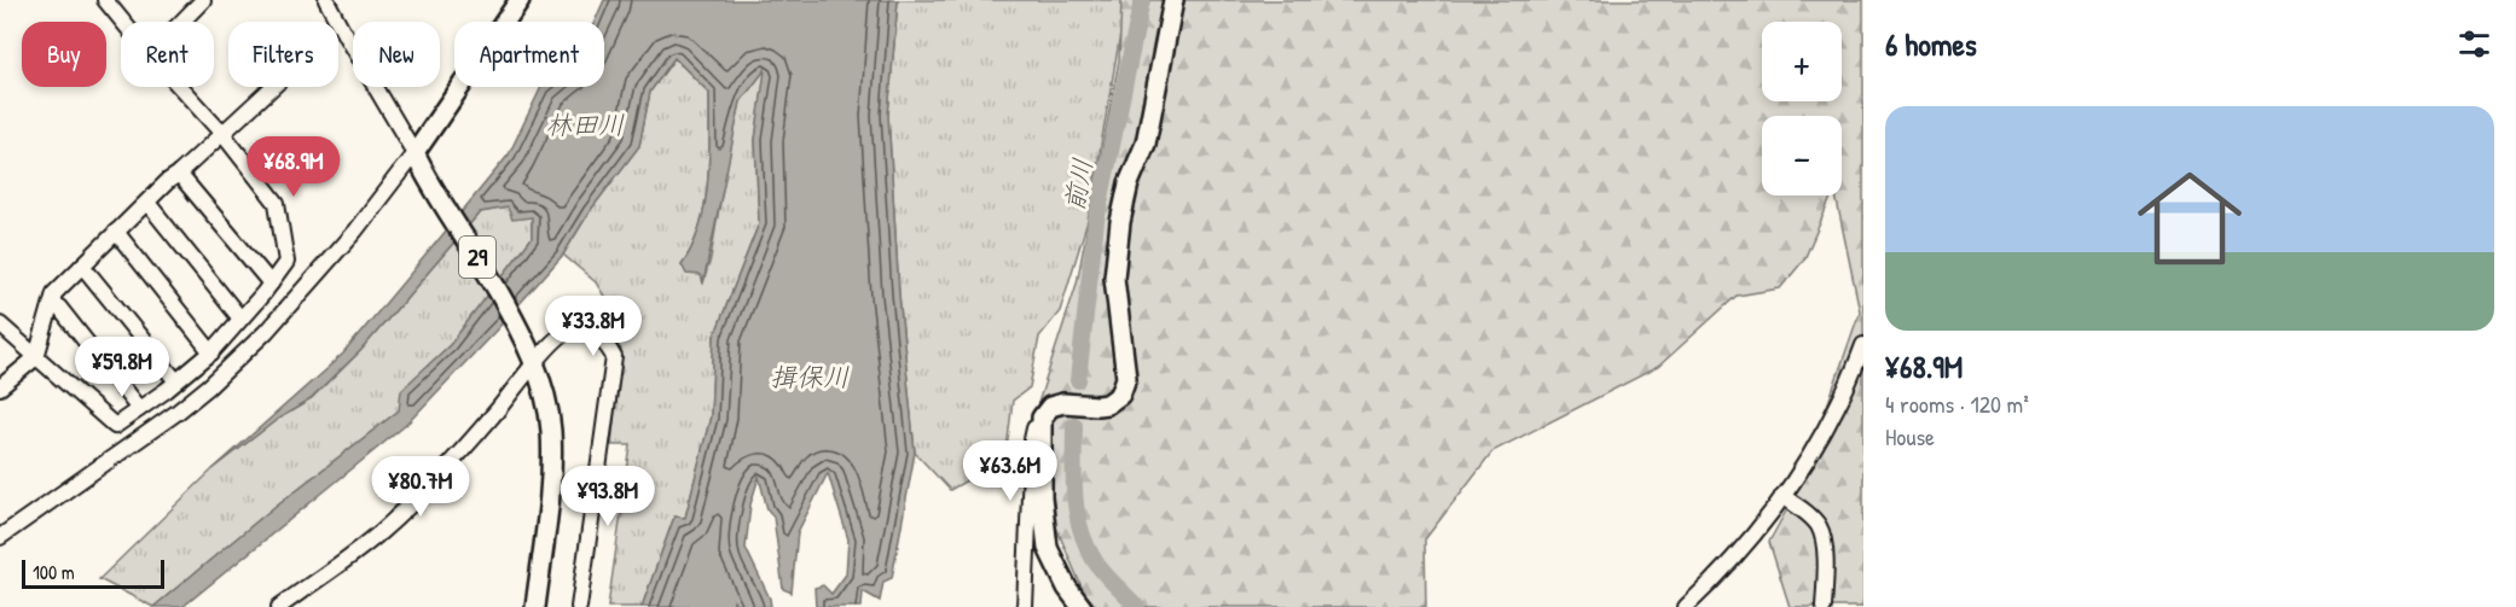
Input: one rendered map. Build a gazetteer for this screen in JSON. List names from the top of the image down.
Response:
{
  "streets": {
    "main road": ["29"]
  },
  "water": ["林田川", "前川", "揖保川"],
  "scale_bar": "100 m",
  "page": {
    "heading": "6 homes",
    "map_buttons": ["+", "−"],
    "chip": [
      "Buy",
      "Rent",
      "Filters",
      "New",
      "Apartment"
    ],
    "list": [
      {
        "name": "¥68.9M",
        "note": "4 rooms · 120 m² · House"
      }
    ],
    "price": [
      "¥68.9M",
      "¥33.8M",
      "¥59.8M",
      "¥63.6M",
      "¥80.7M",
      "¥93.8M"
    ],
    "scale": "100 m"
  }
}
